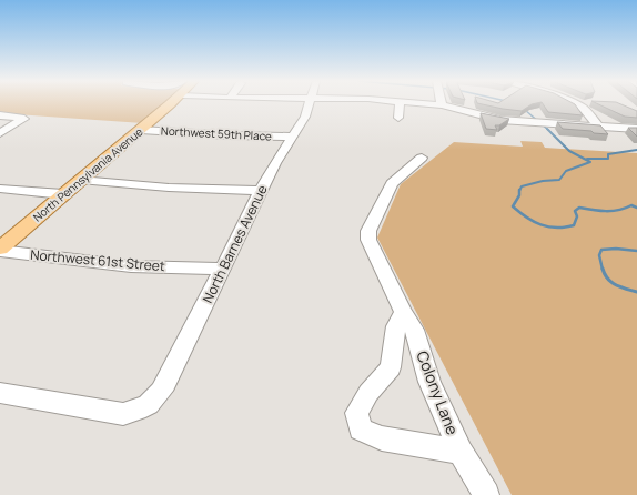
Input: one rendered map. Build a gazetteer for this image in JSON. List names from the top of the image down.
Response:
{
  "streets": {
    "main road": ["North Pennsylvania Avenue"],
    "street": [
      "Northwest 59th Place",
      "North Barnes Avenue",
      "Northwest 61st Street",
      "Colony Lane"
    ]
  },
  "crossings": [
    ["Northwest 59th Place", "North Pennsylvania Avenue"],
    ["Northwest 59th Place", "North Barnes Avenue"],
    ["North Pennsylvania Avenue", "Northwest 61st Street"],
    ["North Barnes Avenue", "Northwest 61st Street"]
  ]
}
